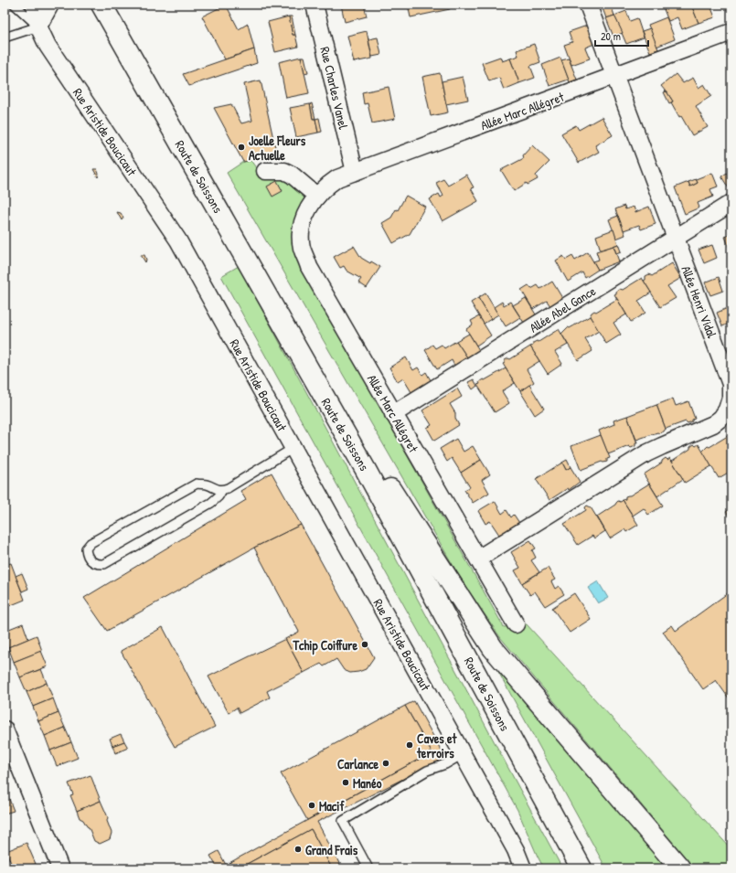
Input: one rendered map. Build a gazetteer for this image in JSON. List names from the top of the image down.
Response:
{
  "streets": {
    "main road": ["Route de Soissons"],
    "street": [
      "Rue Charles Vanel",
      "Allée Marc Allégret",
      "Rue Aristide Boucicaut",
      "Allée Henri Vidal",
      "Allée Abel Gance"
    ]
  },
  "crossings": [
    ["Rue Charles Vanel", "Allée Marc Allégret"],
    ["Allée Marc Allégret", "Allée Henri Vidal"],
    ["Allée Marc Allégret", "Allée Abel Gance"],
    ["Allée Henri Vidal", "Allée Abel Gance"]
  ],
  "places": [
    "Joelle Fleurs Actuelle",
    "Tchip Coiffure",
    "Caves et terroirs",
    "Carlance",
    "Manéo",
    "Macif",
    "Grand Frais"
  ],
  "scale_bar": "20 m"
}
